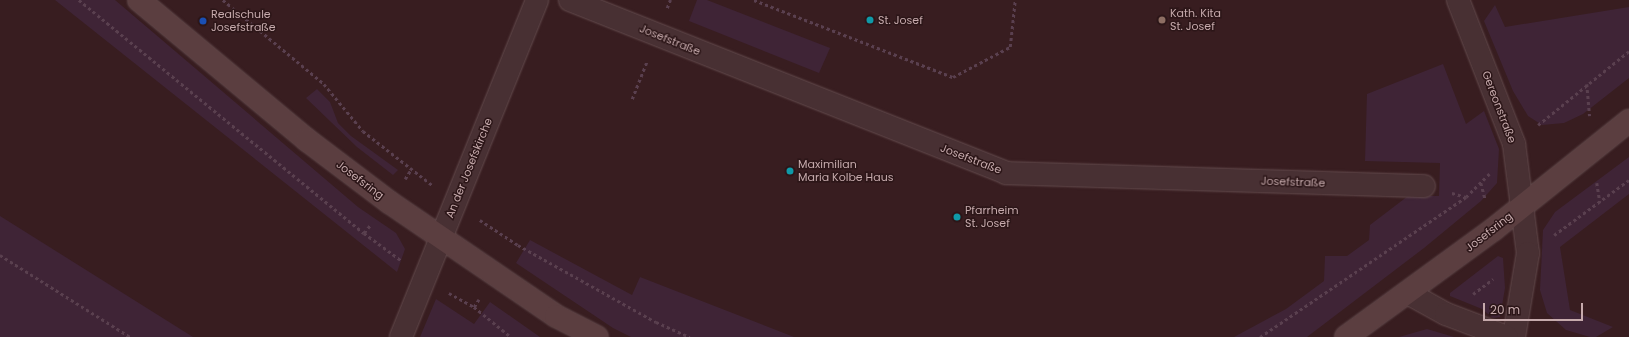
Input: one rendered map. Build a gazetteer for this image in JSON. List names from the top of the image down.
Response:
{
  "streets": {
    "main road": ["Josefsring"],
    "street": ["Josefstraße", "Gereonstraße", "An der Josefskirche"]
  },
  "crossings": [
    ["Gereonstraße", "Josefsring"],
    ["An der Josefskirche", "Josefsring"]
  ],
  "places": [
    "St. Josef",
    "Kath. Kita St. Josef",
    "Realschule Josefstraße",
    "Maximilian Maria Kolbe Haus",
    "Pfarrheim St. Josef"
  ],
  "scale_bar": "20 m"
}
